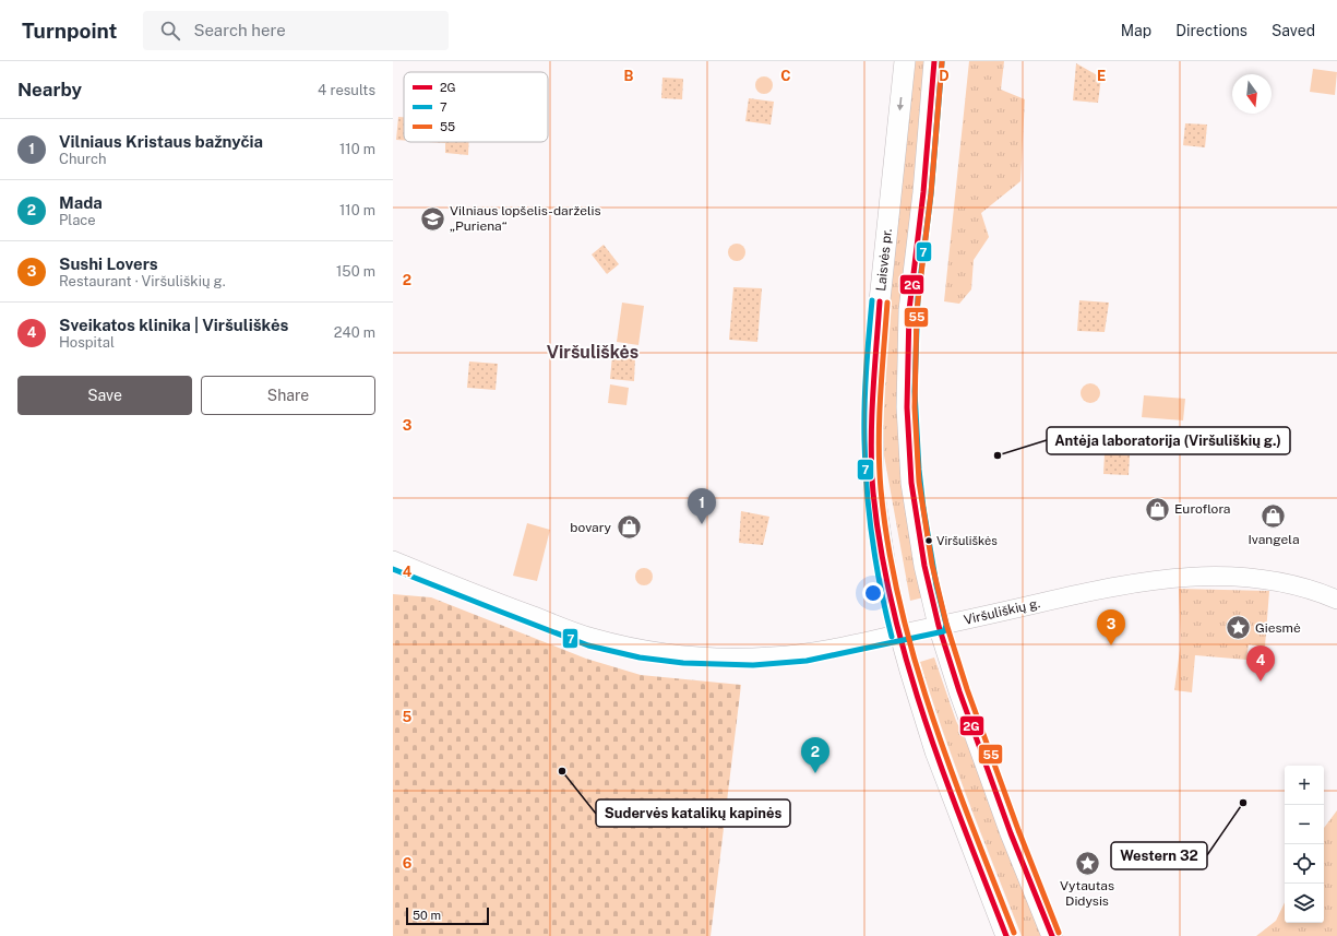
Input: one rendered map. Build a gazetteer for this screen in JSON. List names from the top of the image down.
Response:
{
  "streets": {
    "main road": ["Laisvės pr.", "Viršuliškių g."]
  },
  "crossings": [
    ["Laisvės pr.", "Viršuliškių g."]
  ],
  "districts": ["Viršuliškės"],
  "places": {
    "school or university": ["Vilniaus lopšelis-darželis „Puriena“"],
    "other": [
      "Antėja laboratorija (Viršuliškių g.)",
      "Viršuliškės",
      "Sudervės katalikų kapinės",
      "Western 32"
    ],
    "shop": ["Euroflora", "Ivangela", "bovary"],
    "place": ["Giesmė", "Vytautas Didysis"]
  },
  "lines": ["transit line 2G", "transit line 7", "transit line 55"],
  "legend": ["2G", "7", "55"],
  "scale_bar": "50 m",
  "north": "bottom",
  "page": {
    "header": "Turnpoint",
    "search": "Search here",
    "nav": ["Map", "Directions", "Saved"],
    "heading": ["Nearby", "4 results"],
    "list": [
      {
        "mark": "1",
        "name": "Vilniaus Kristaus bažnyčia",
        "note": "Church",
        "value": "110 m"
      },
      {
        "mark": "2",
        "name": "Mada",
        "note": "Place",
        "value": "110 m"
      },
      {
        "mark": "3",
        "name": "Sushi Lovers",
        "note": "Restaurant · Viršuliškių g.",
        "value": "150 m"
      },
      {
        "mark": "4",
        "name": "Sveikatos klinika | Viršuliškės",
        "note": "Hospital",
        "value": "240 m"
      }
    ],
    "buttons": ["Save", "Share"],
    "pins": [
      "1",
      "3",
      "4",
      "2"
    ],
    "map_buttons": ["+", "−"],
    "scale": "50 m"
  },
  "grid": {
    "columns": [
      "B",
      "C",
      "D",
      "E"
    ],
    "rows": [
      "2",
      "3",
      "4",
      "5",
      "6"
    ]
  }
}
